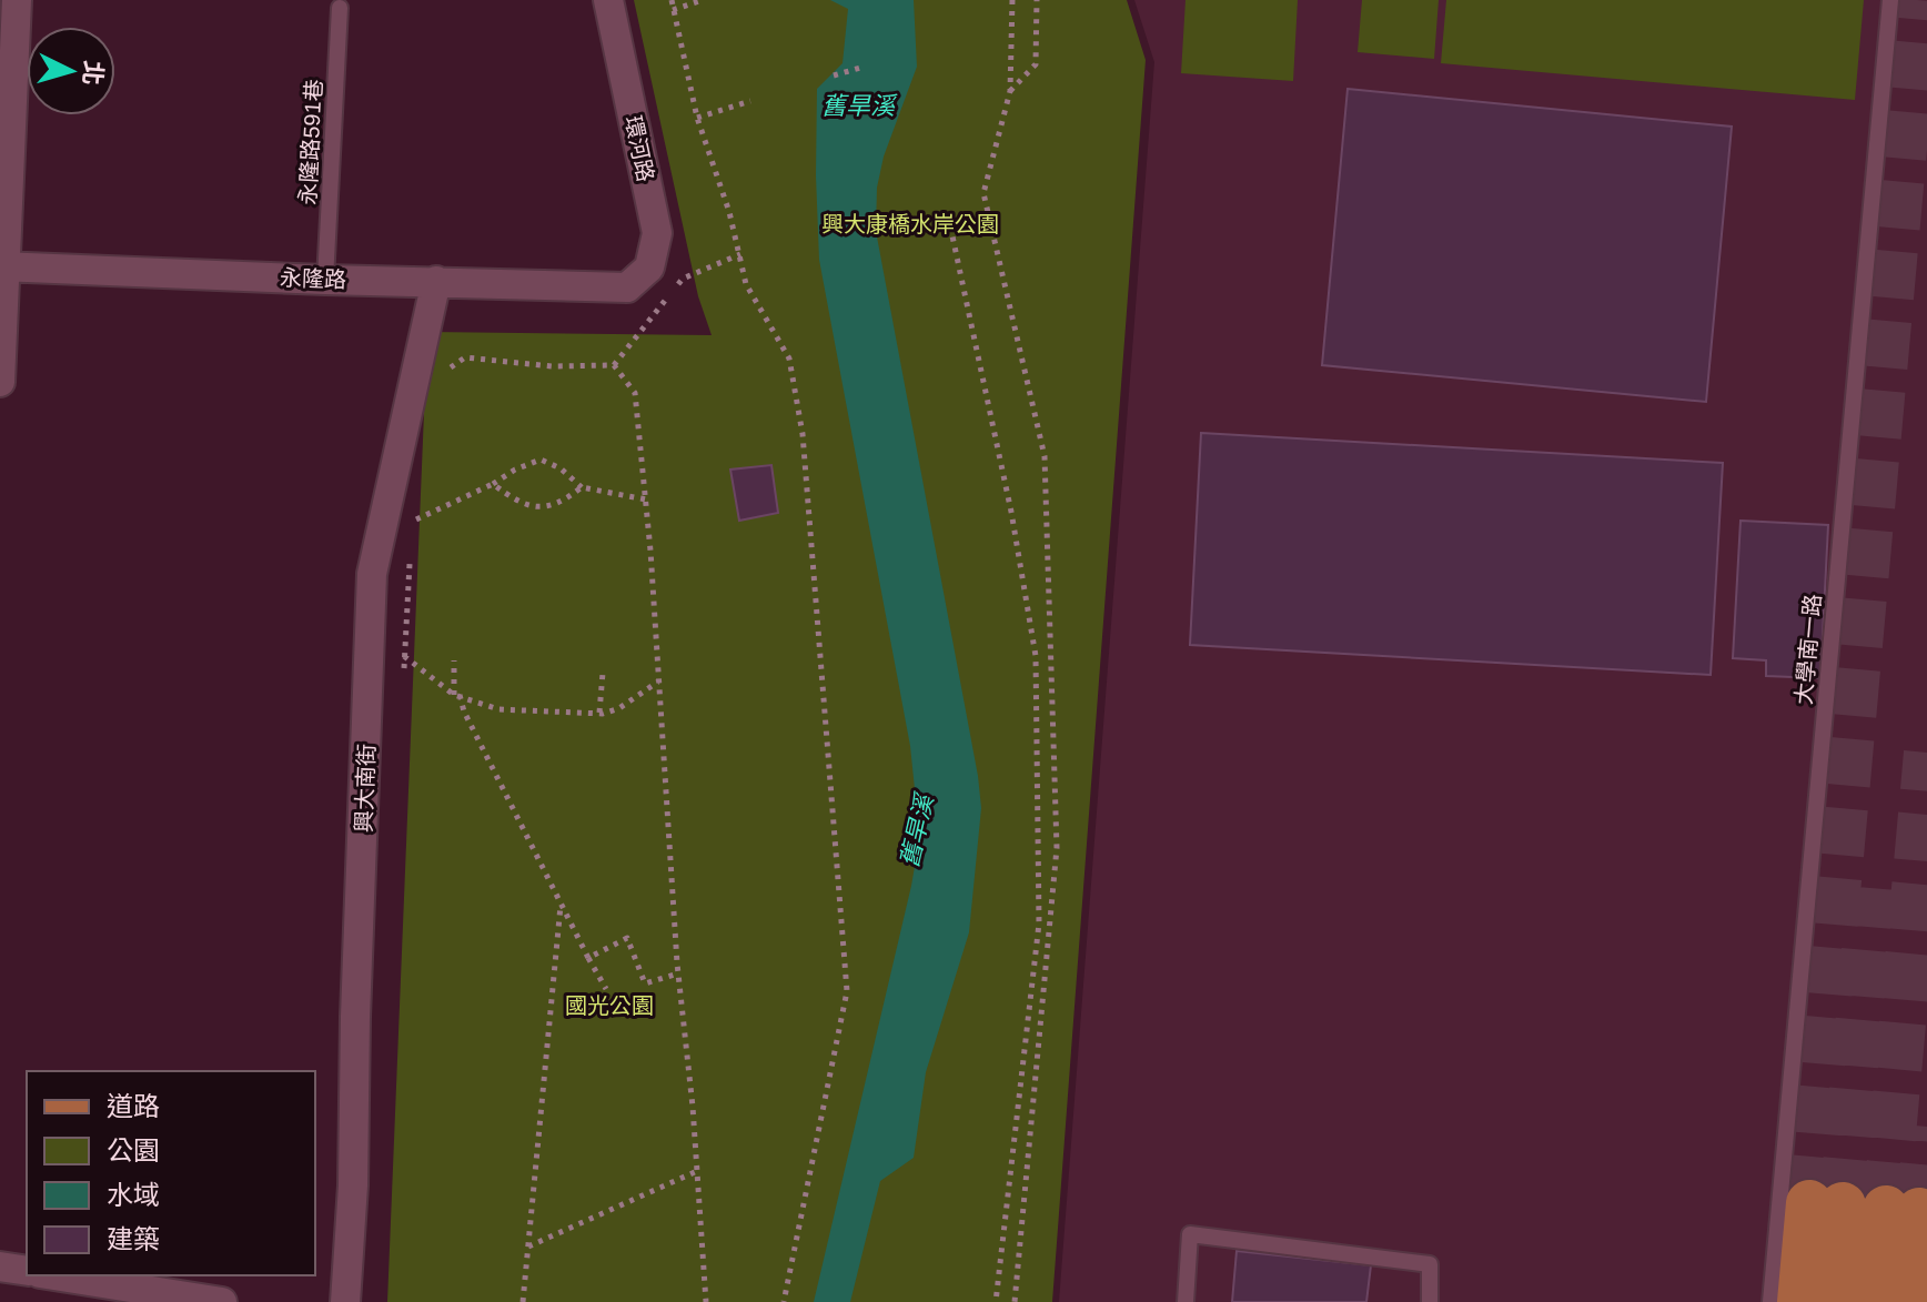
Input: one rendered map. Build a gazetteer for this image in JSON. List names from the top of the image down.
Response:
{
  "streets": {
    "street": ["環河路", "永隆路", "興大南街"],
    "lane": ["永隆路591巷", "大學南一路"]
  },
  "crossings": [
    ["永隆路591巷", "永隆路"],
    ["環河路", "永隆路"],
    ["永隆路", "興大南街"]
  ],
  "water": ["舊旱溪"],
  "parks": ["興大康橋水岸公園", "國光公園"],
  "legend": [
    "道路",
    "公園",
    "水域",
    "建築"
  ],
  "north": "right"
}
